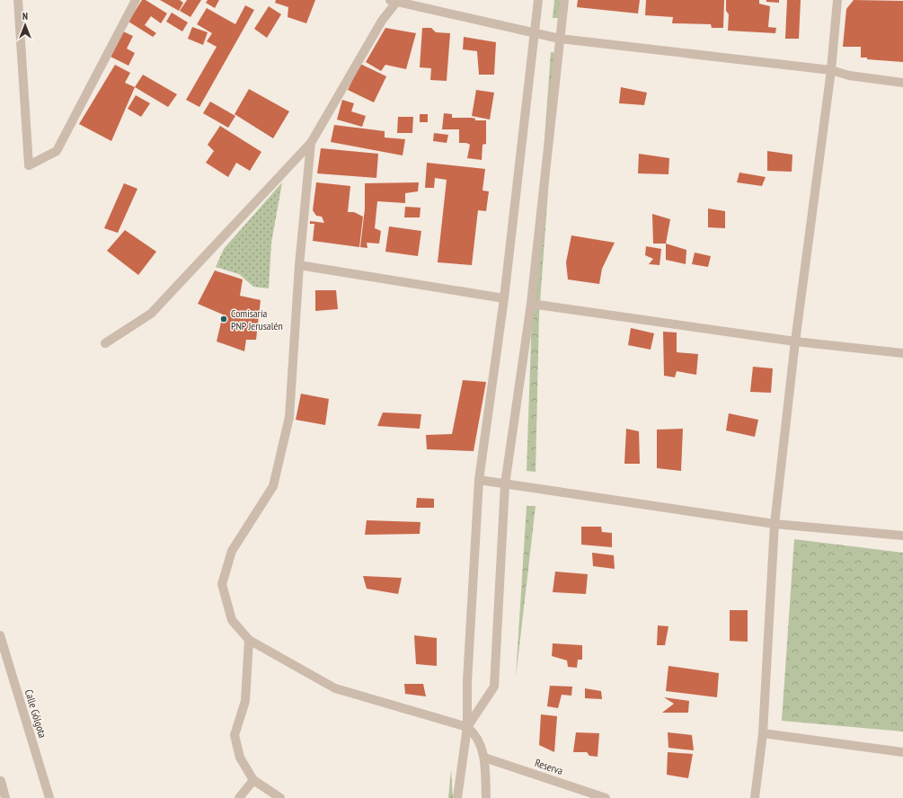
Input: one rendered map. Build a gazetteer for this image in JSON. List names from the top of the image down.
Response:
{
  "streets": {
    "street": ["Calle Gólgota", "Reserva"]
  },
  "places": ["Comisaría PNP Jerusalén"],
  "north": "top"
}
